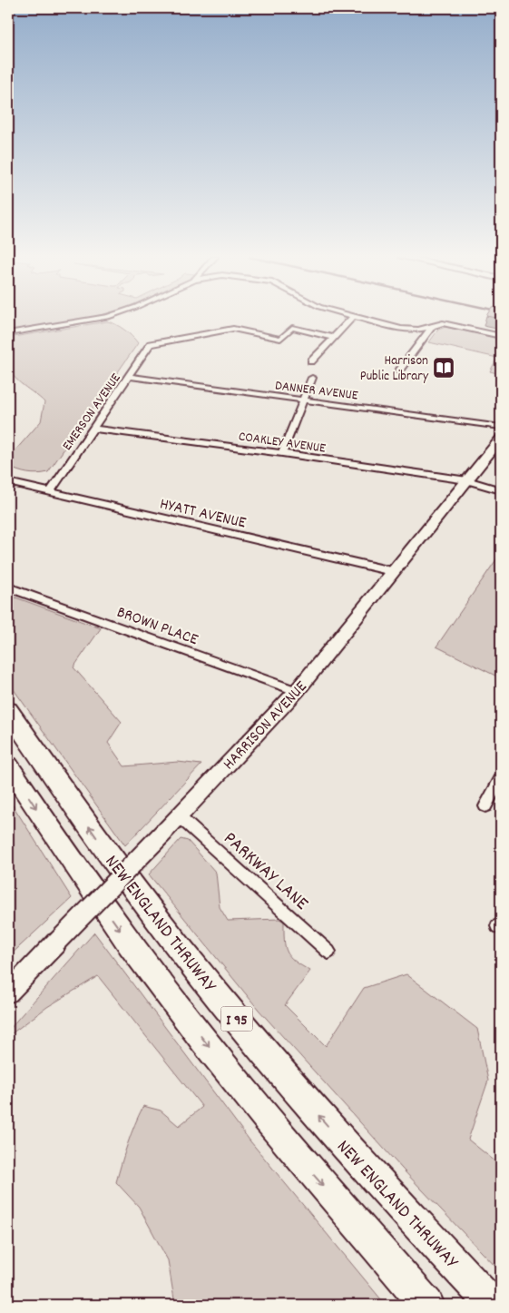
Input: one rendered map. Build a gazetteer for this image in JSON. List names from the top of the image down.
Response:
{
  "streets": {
    "highway": ["NEW ENGLAND THRUWAY", "I 95"],
    "main road": ["HARRISON AVENUE"],
    "street": [
      "DANNER AVENUE",
      "EMERSON AVENUE",
      "COAKLEY AVENUE",
      "HYATT AVENUE",
      "BROWN PLACE",
      "PARKWAY LANE"
    ]
  },
  "crossings": [
    ["DANNER AVENUE", "EMERSON AVENUE"],
    ["EMERSON AVENUE", "COAKLEY AVENUE"],
    ["EMERSON AVENUE", "HYATT AVENUE"],
    ["COAKLEY AVENUE", "HARRISON AVENUE"],
    ["HYATT AVENUE", "HARRISON AVENUE"],
    ["BROWN PLACE", "HARRISON AVENUE"],
    ["HARRISON AVENUE", "PARKWAY LANE"]
  ],
  "places": {
    "library": ["Harrison Public Library"]
  }
}
